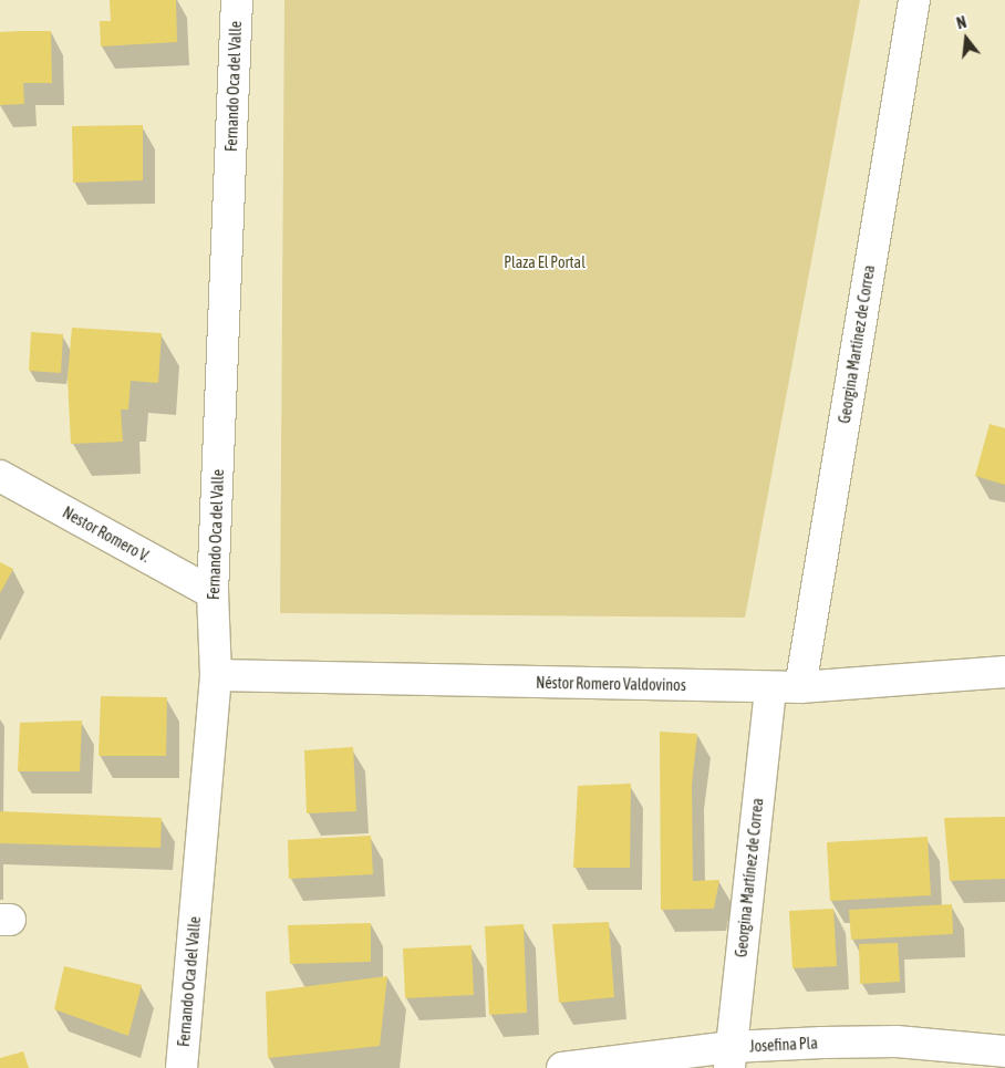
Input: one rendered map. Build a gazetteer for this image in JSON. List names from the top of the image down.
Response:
{
  "streets": {
    "street": [
      "Fernando Oca del Valle",
      "Georgina Martínez de Correa",
      "Nestor Romero V.",
      "Néstor Romero Valdovinos",
      "Josefina Pla"
    ]
  },
  "crossings": [
    ["Fernando Oca del Valle", "Nestor Romero V."],
    ["Fernando Oca del Valle", "Néstor Romero Valdovinos"],
    ["Georgina Martínez de Correa", "Néstor Romero Valdovinos"],
    ["Georgina Martínez de Correa", "Josefina Pla"]
  ],
  "parks": ["Plaza El Portal"],
  "north": "top"
}
